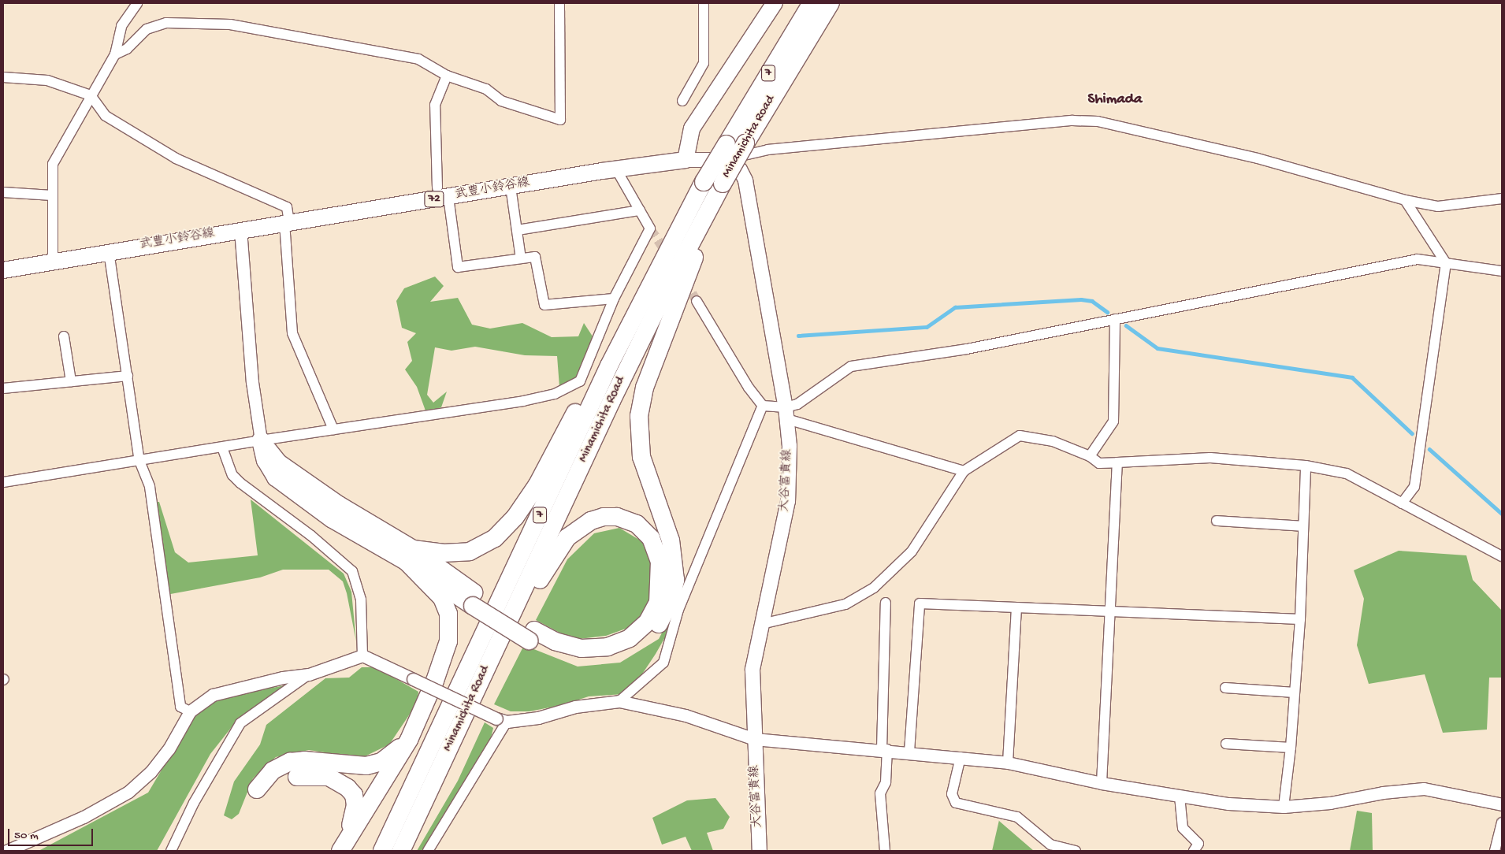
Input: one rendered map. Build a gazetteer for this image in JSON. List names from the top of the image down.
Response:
{
  "streets": {
    "highway": ["7", "Minamichita Road"],
    "main road": ["武豊小鈴谷線", "72", "大谷富貴線"]
  },
  "crossings": [
    ["Minamichita Road", "大谷富貴線"]
  ],
  "districts": ["Shimada"],
  "scale_bar": "50 m"
}
